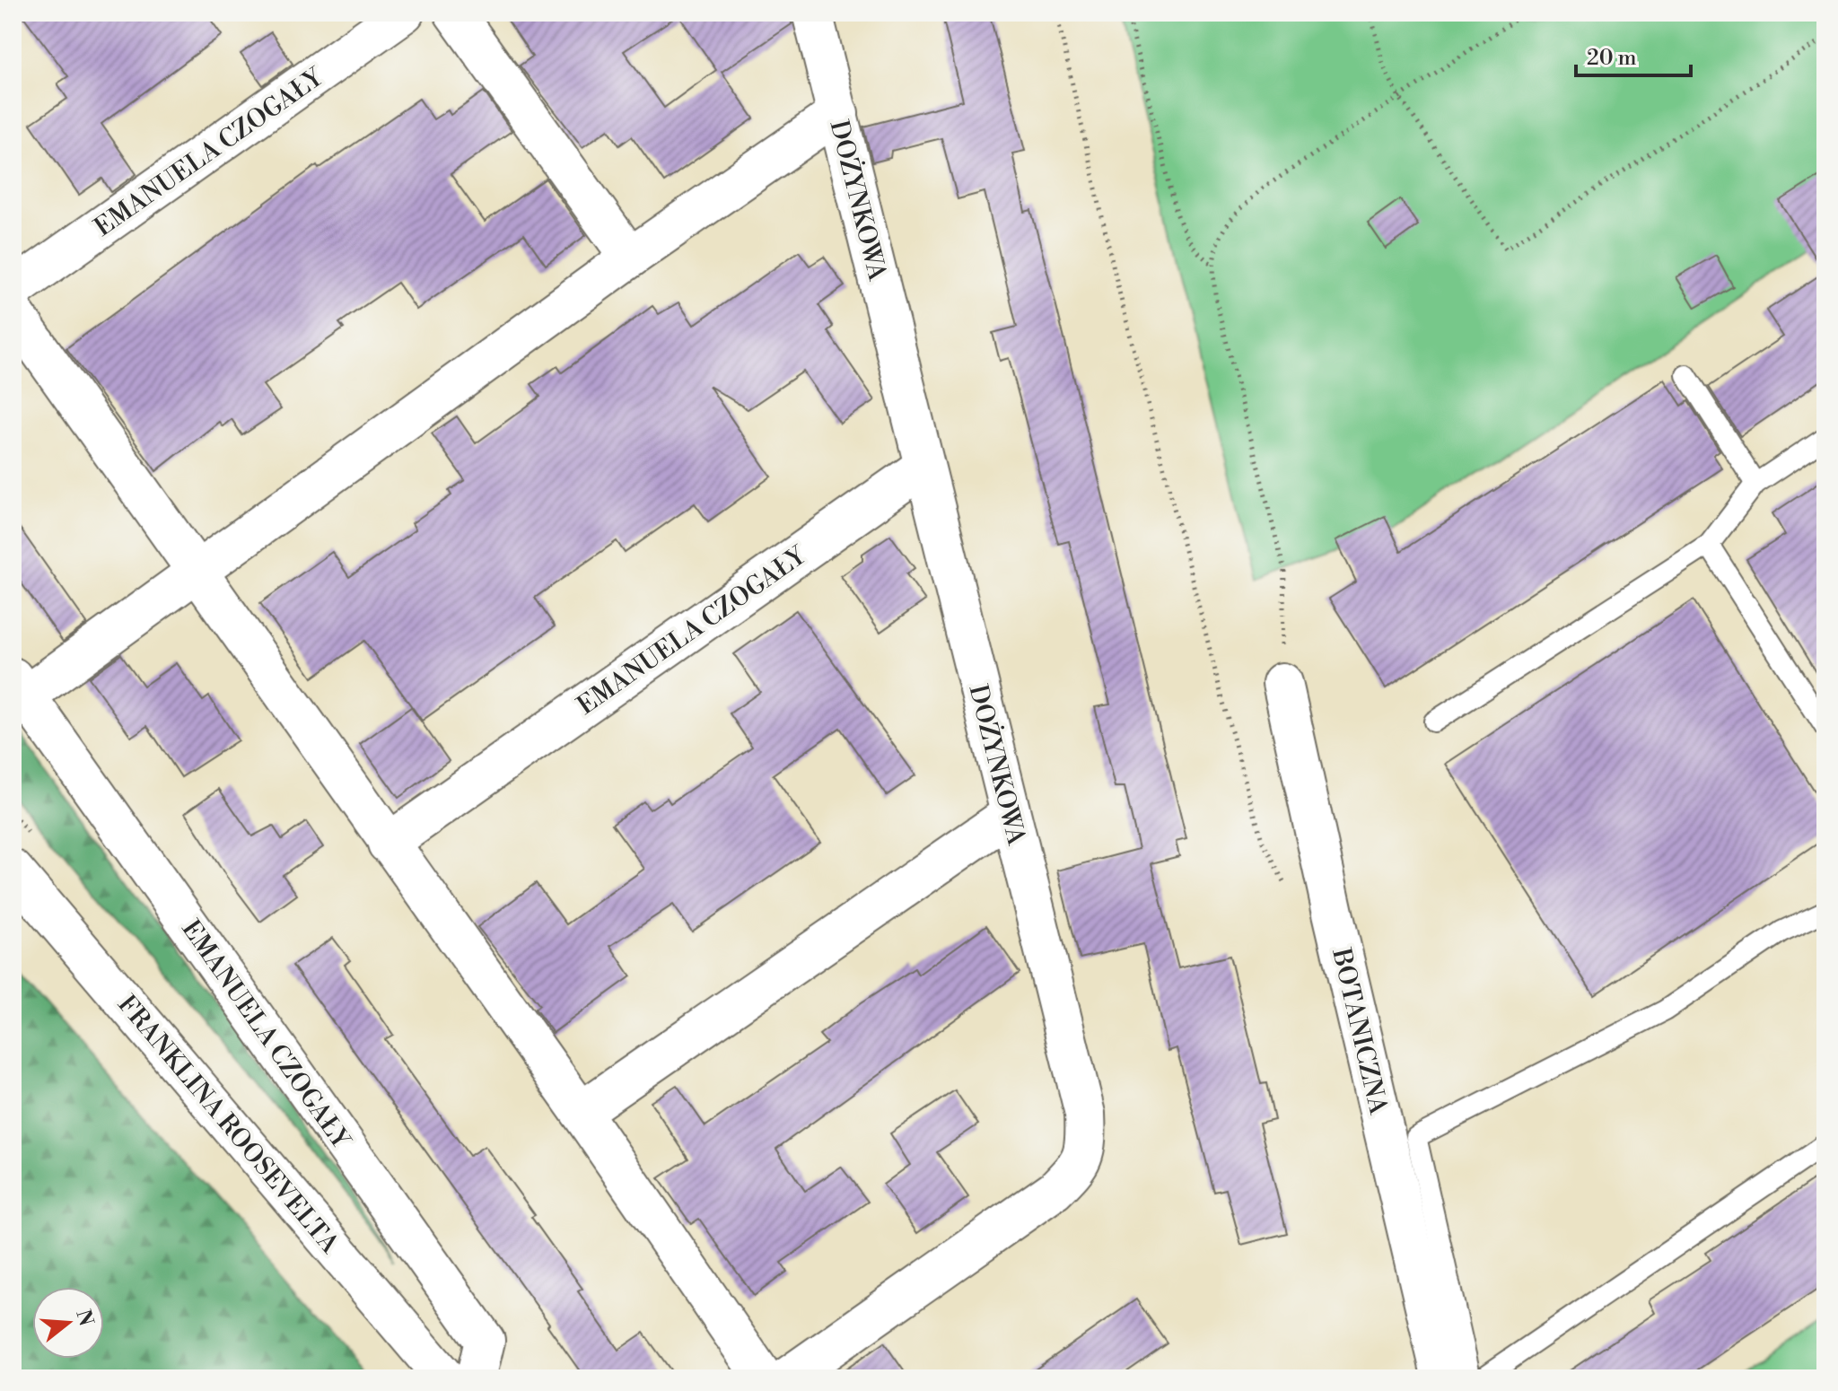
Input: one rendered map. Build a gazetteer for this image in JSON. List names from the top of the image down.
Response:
{
  "streets": {
    "street": [
      "EMANUELA CZOGAŁY",
      "DOŻYNKOWA",
      "BOTANICZNA",
      "FRANKLINA ROOSEVELTA"
    ]
  },
  "crossings": [
    ["EMANUELA CZOGAŁY", "DOŻYNKOWA"]
  ],
  "scale_bar": "20 m",
  "north": "right"
}
